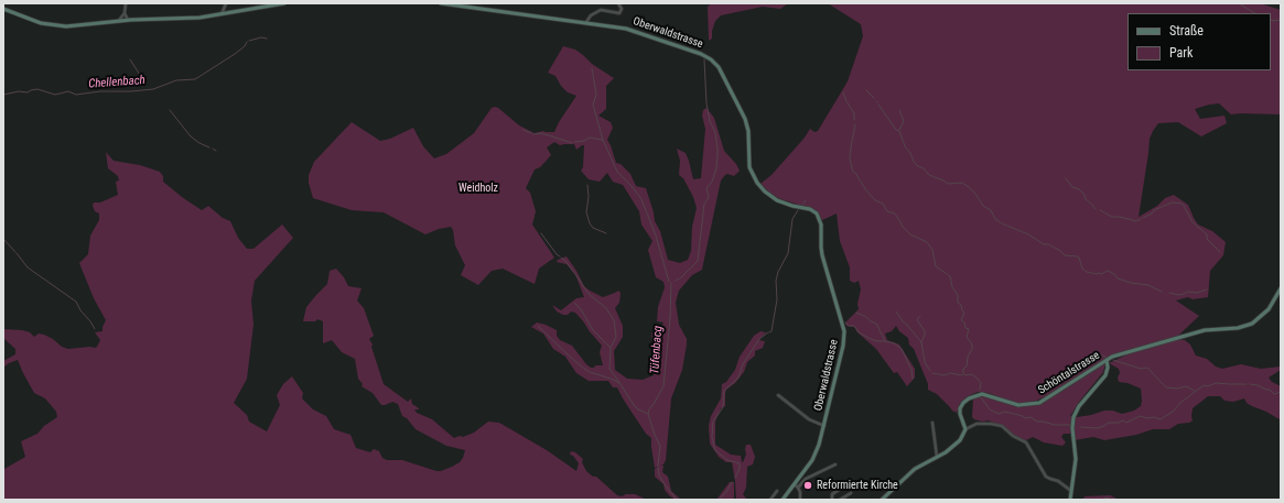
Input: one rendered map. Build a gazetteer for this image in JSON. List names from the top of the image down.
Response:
{
  "streets": {
    "street": ["Oberwaldstrasse", "Schöntalstrasse"]
  },
  "water": ["Chellenbach", "Tüfenbacg"],
  "parks": ["Weidholz"],
  "places": ["Reformierte Kirche"],
  "legend": ["Straße", "Park"]
}
